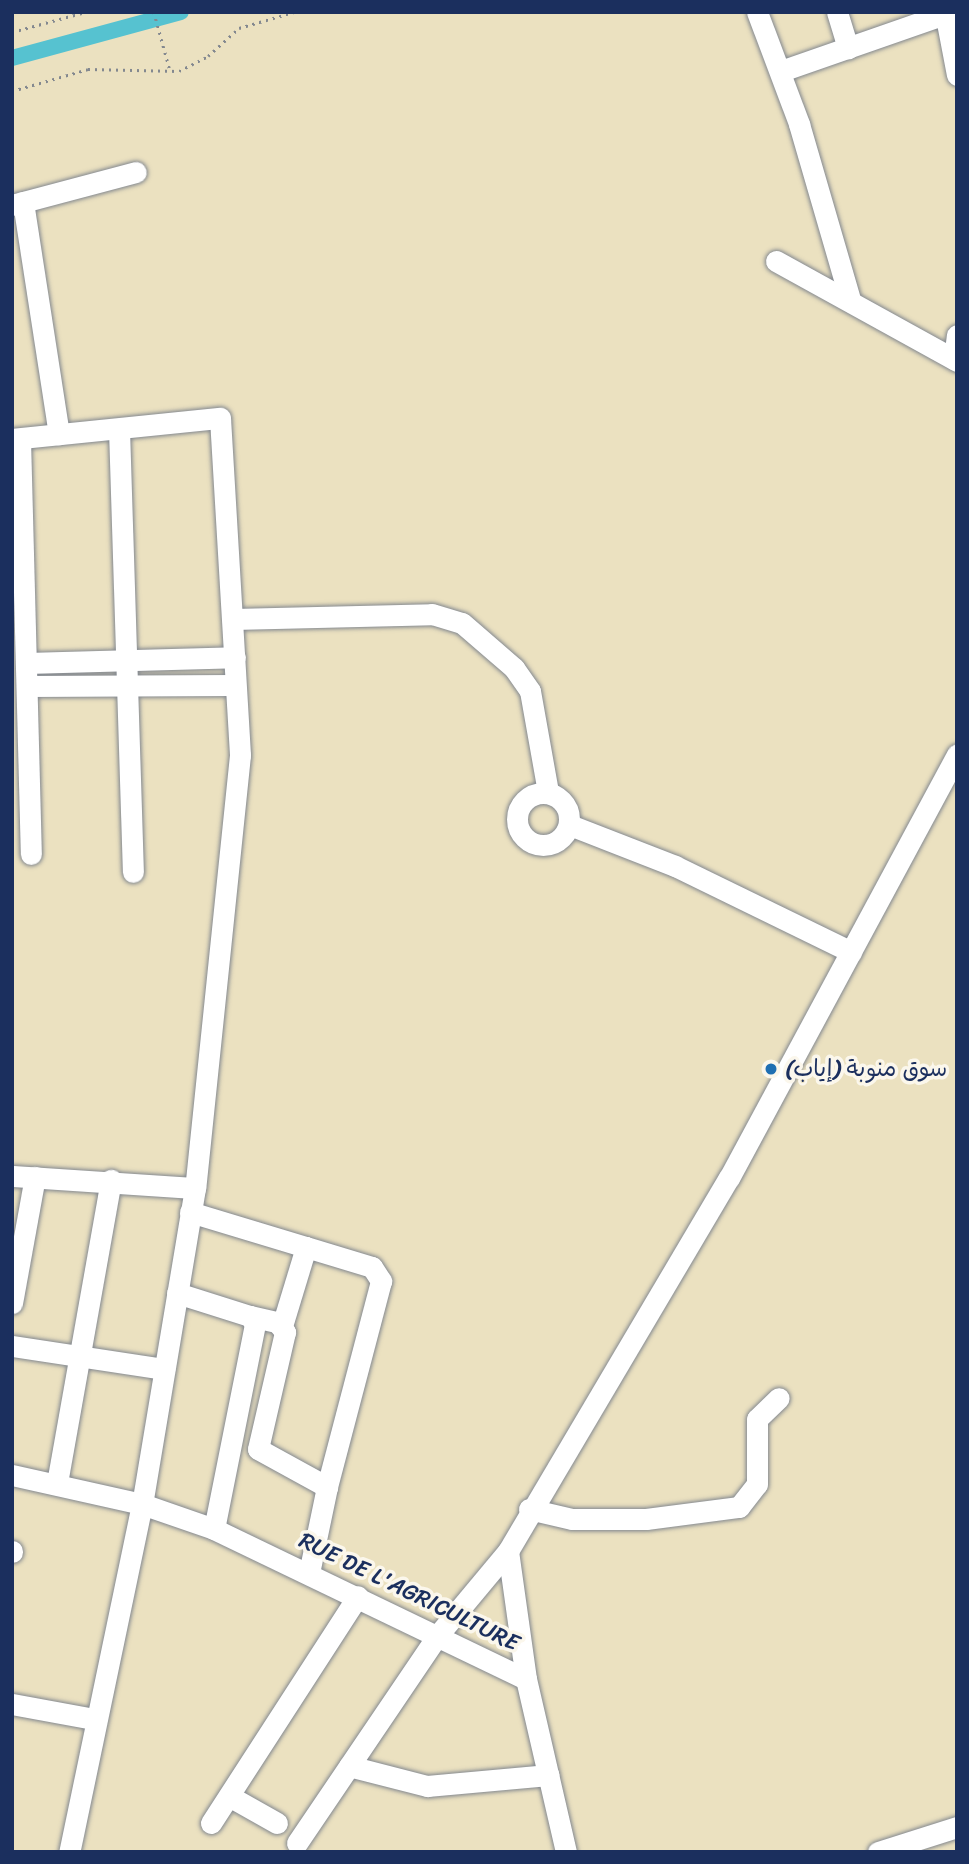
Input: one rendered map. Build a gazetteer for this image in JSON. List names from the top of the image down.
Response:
{
  "streets": {
    "street": ["RUE DE L'AGRICULTURE"]
  },
  "places": ["سوق منوبة (إياب)"]
}
